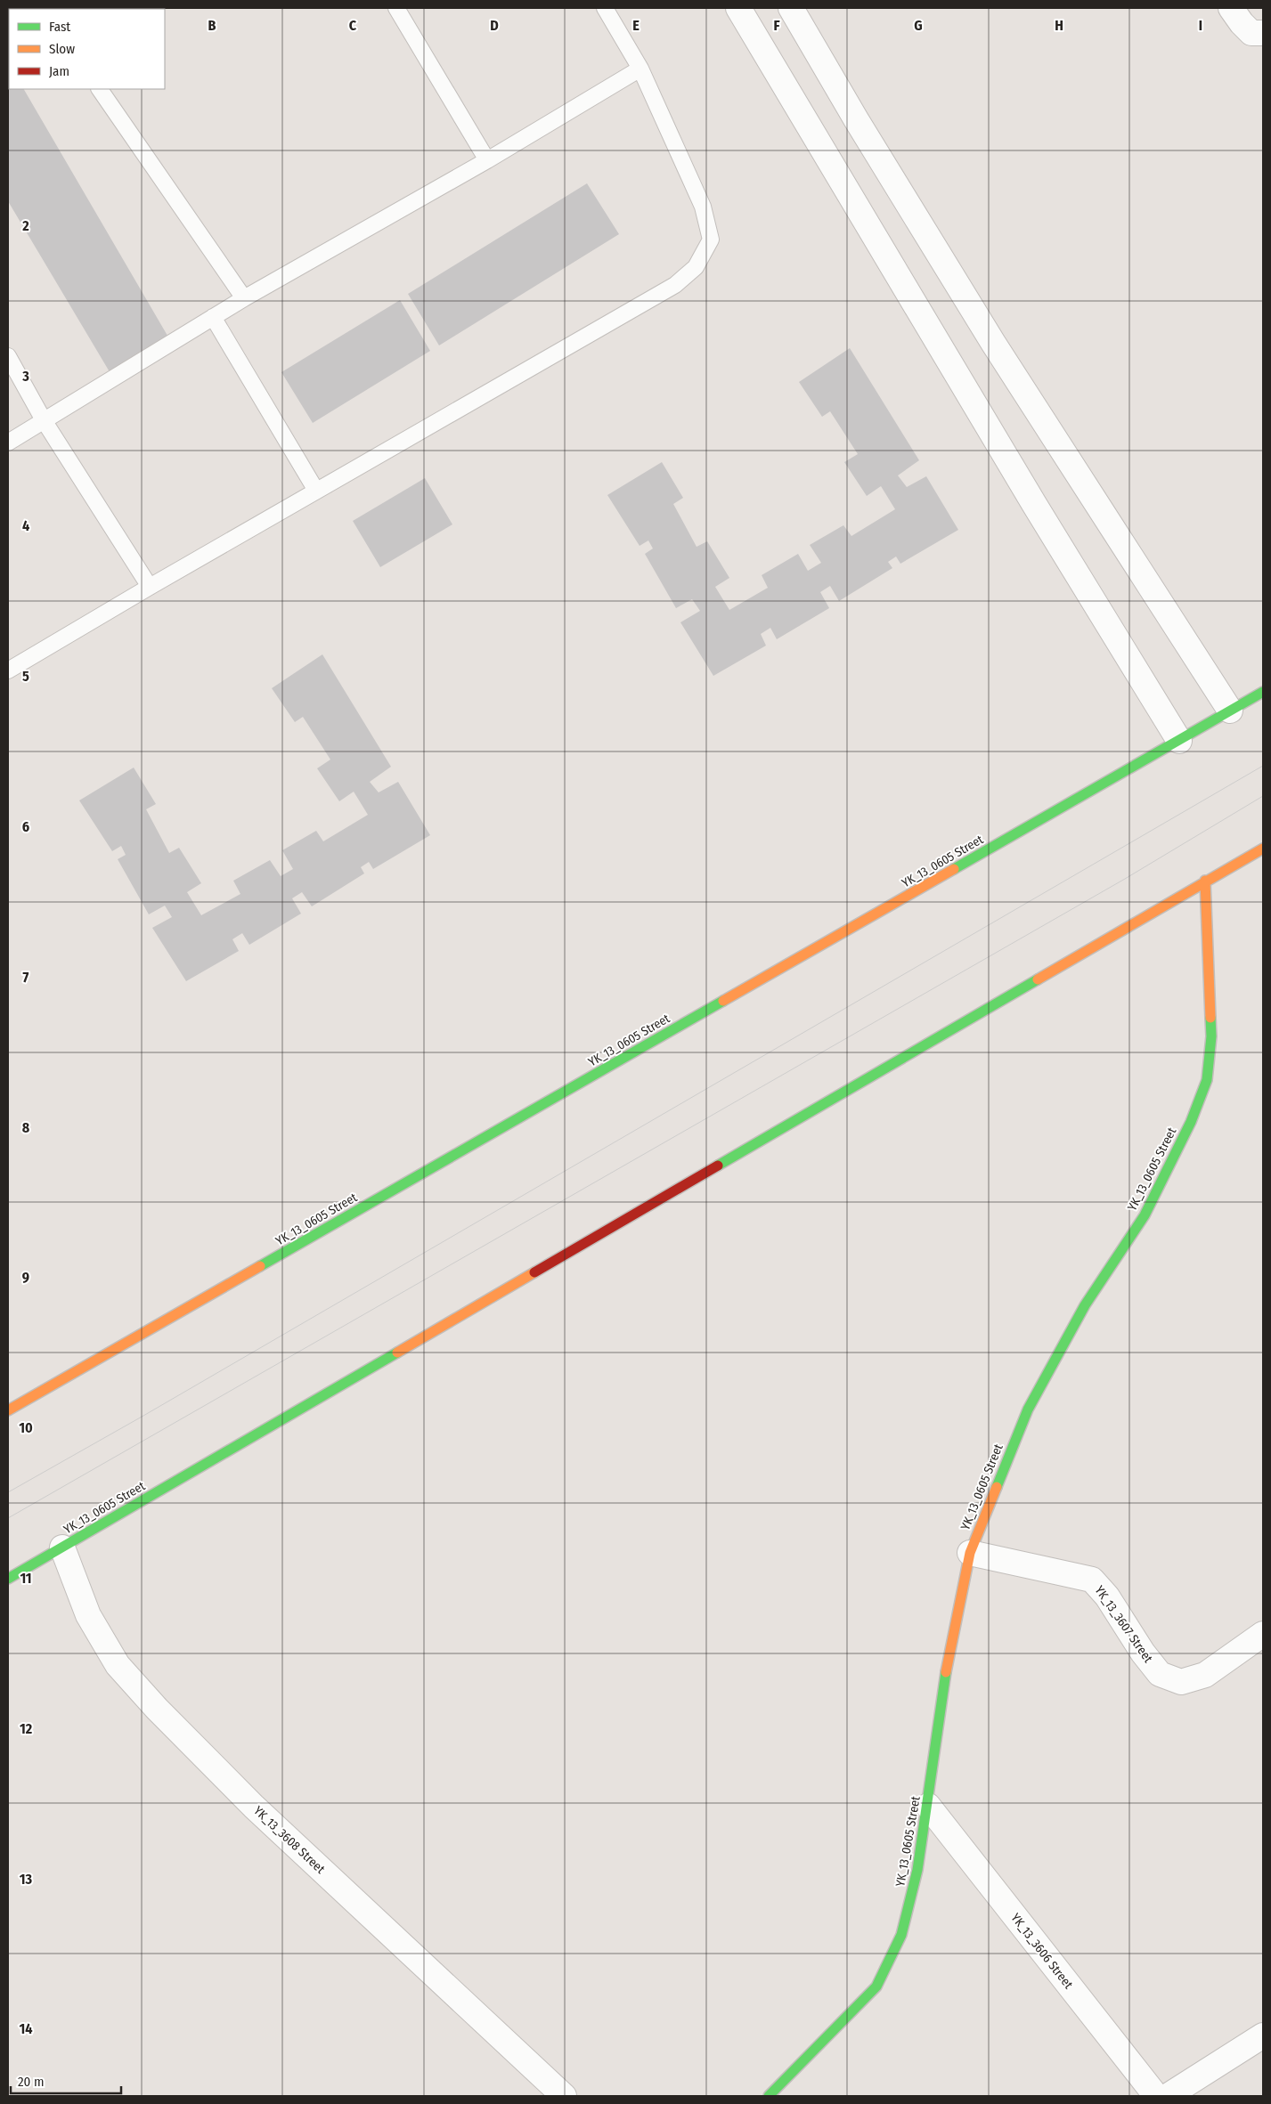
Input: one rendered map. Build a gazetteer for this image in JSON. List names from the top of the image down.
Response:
{
  "streets": {
    "main road": ["YK_13_0605 Street"],
    "street": ["YK_13_3607 Street", "YK_13_3608 Street", "YK_13_3606 Street"]
  },
  "crossings": [
    ["YK_13_0605 Street", "YK_13_3607 Street"],
    ["YK_13_0605 Street", "YK_13_3608 Street"],
    ["YK_13_0605 Street", "YK_13_3606 Street"]
  ],
  "legend": ["Fast", "Slow", "Jam"],
  "scale_bar": "20 m",
  "grid": {
    "columns": [
      "B",
      "C",
      "D",
      "E",
      "F",
      "G",
      "H",
      "I"
    ],
    "rows": [
      "2",
      "3",
      "4",
      "5",
      "6",
      "7",
      "8",
      "9",
      "10",
      "11",
      "12",
      "13",
      "14"
    ]
  }
}
